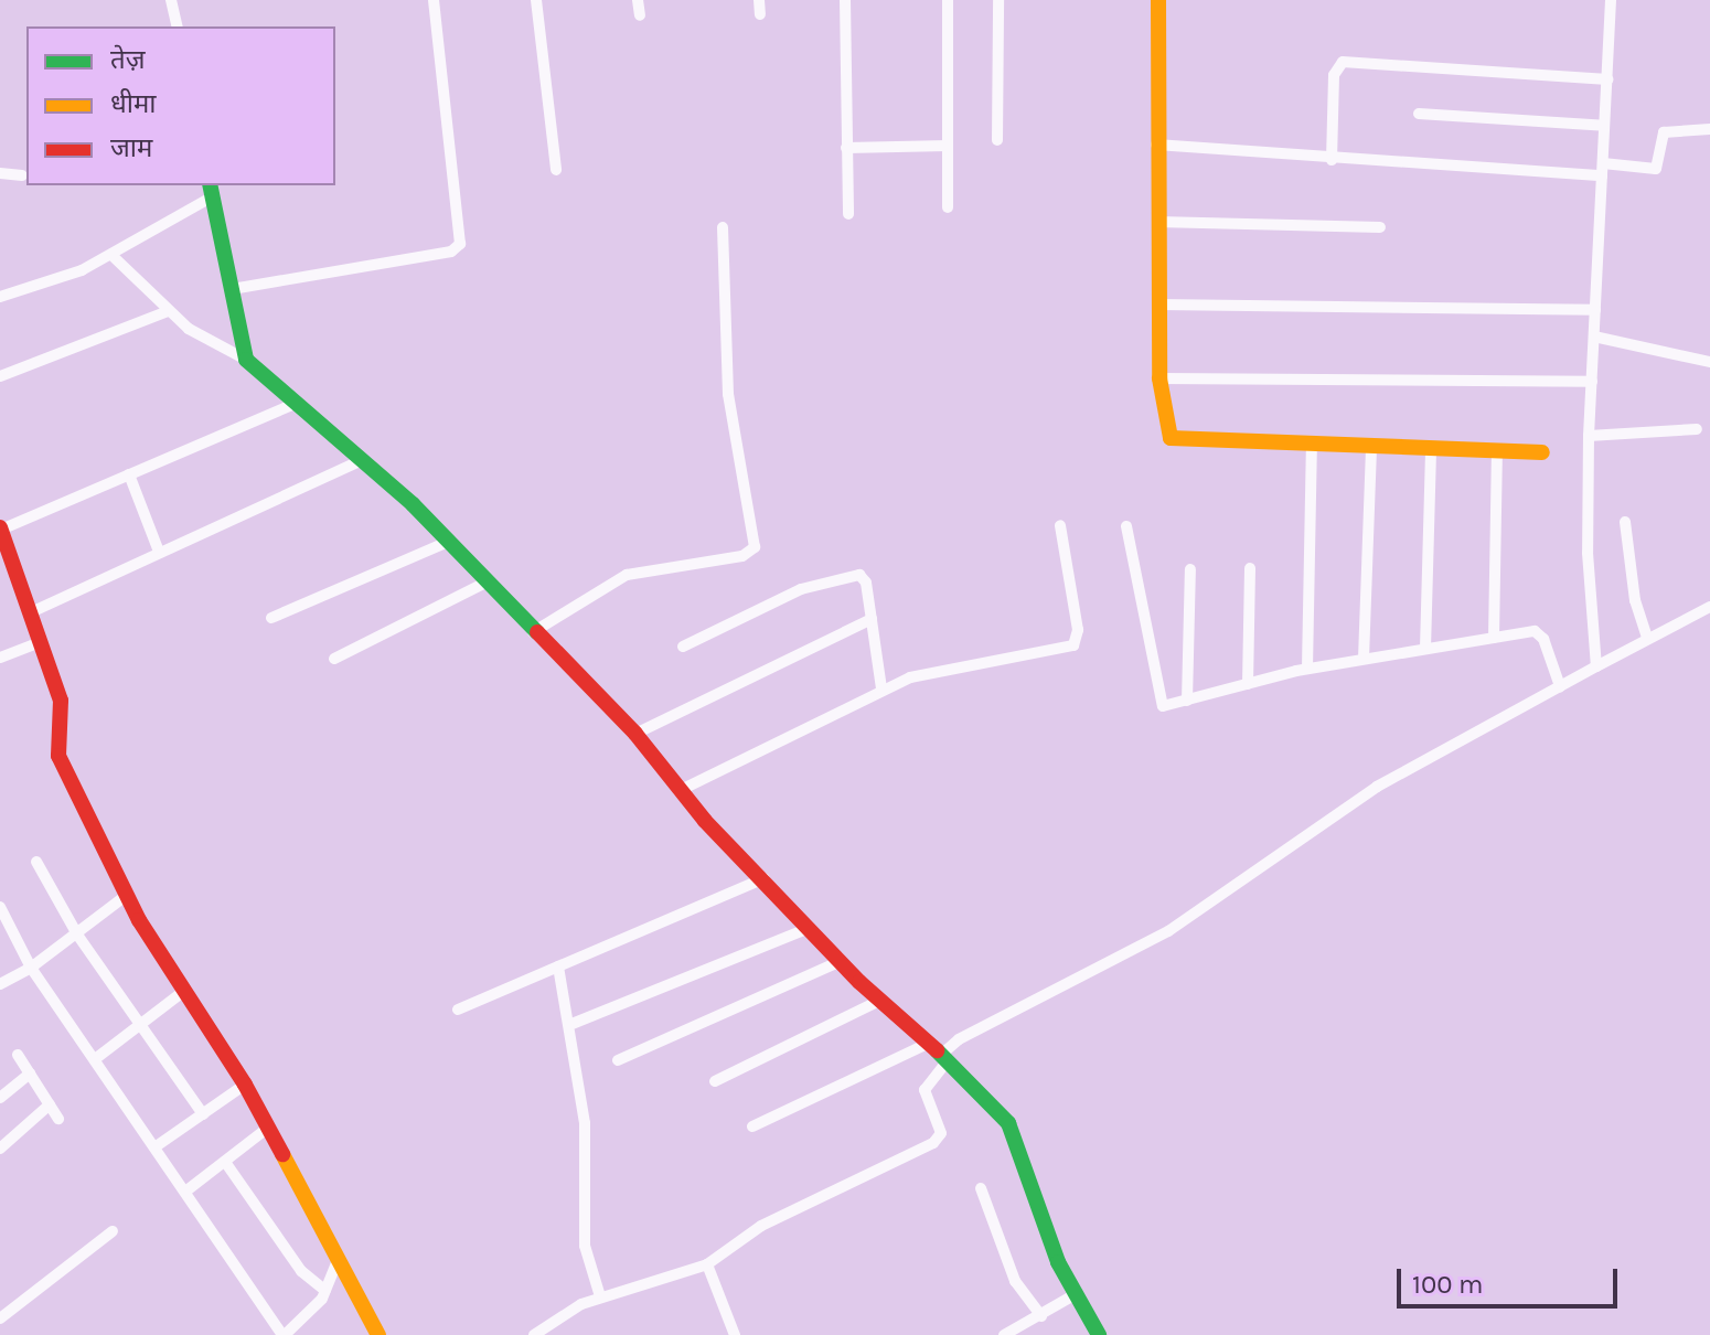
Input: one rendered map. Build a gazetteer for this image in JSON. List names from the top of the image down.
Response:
{
  "legend": ["तेज़", "धीमा", "जाम"],
  "scale_bar": "100 m"
}
